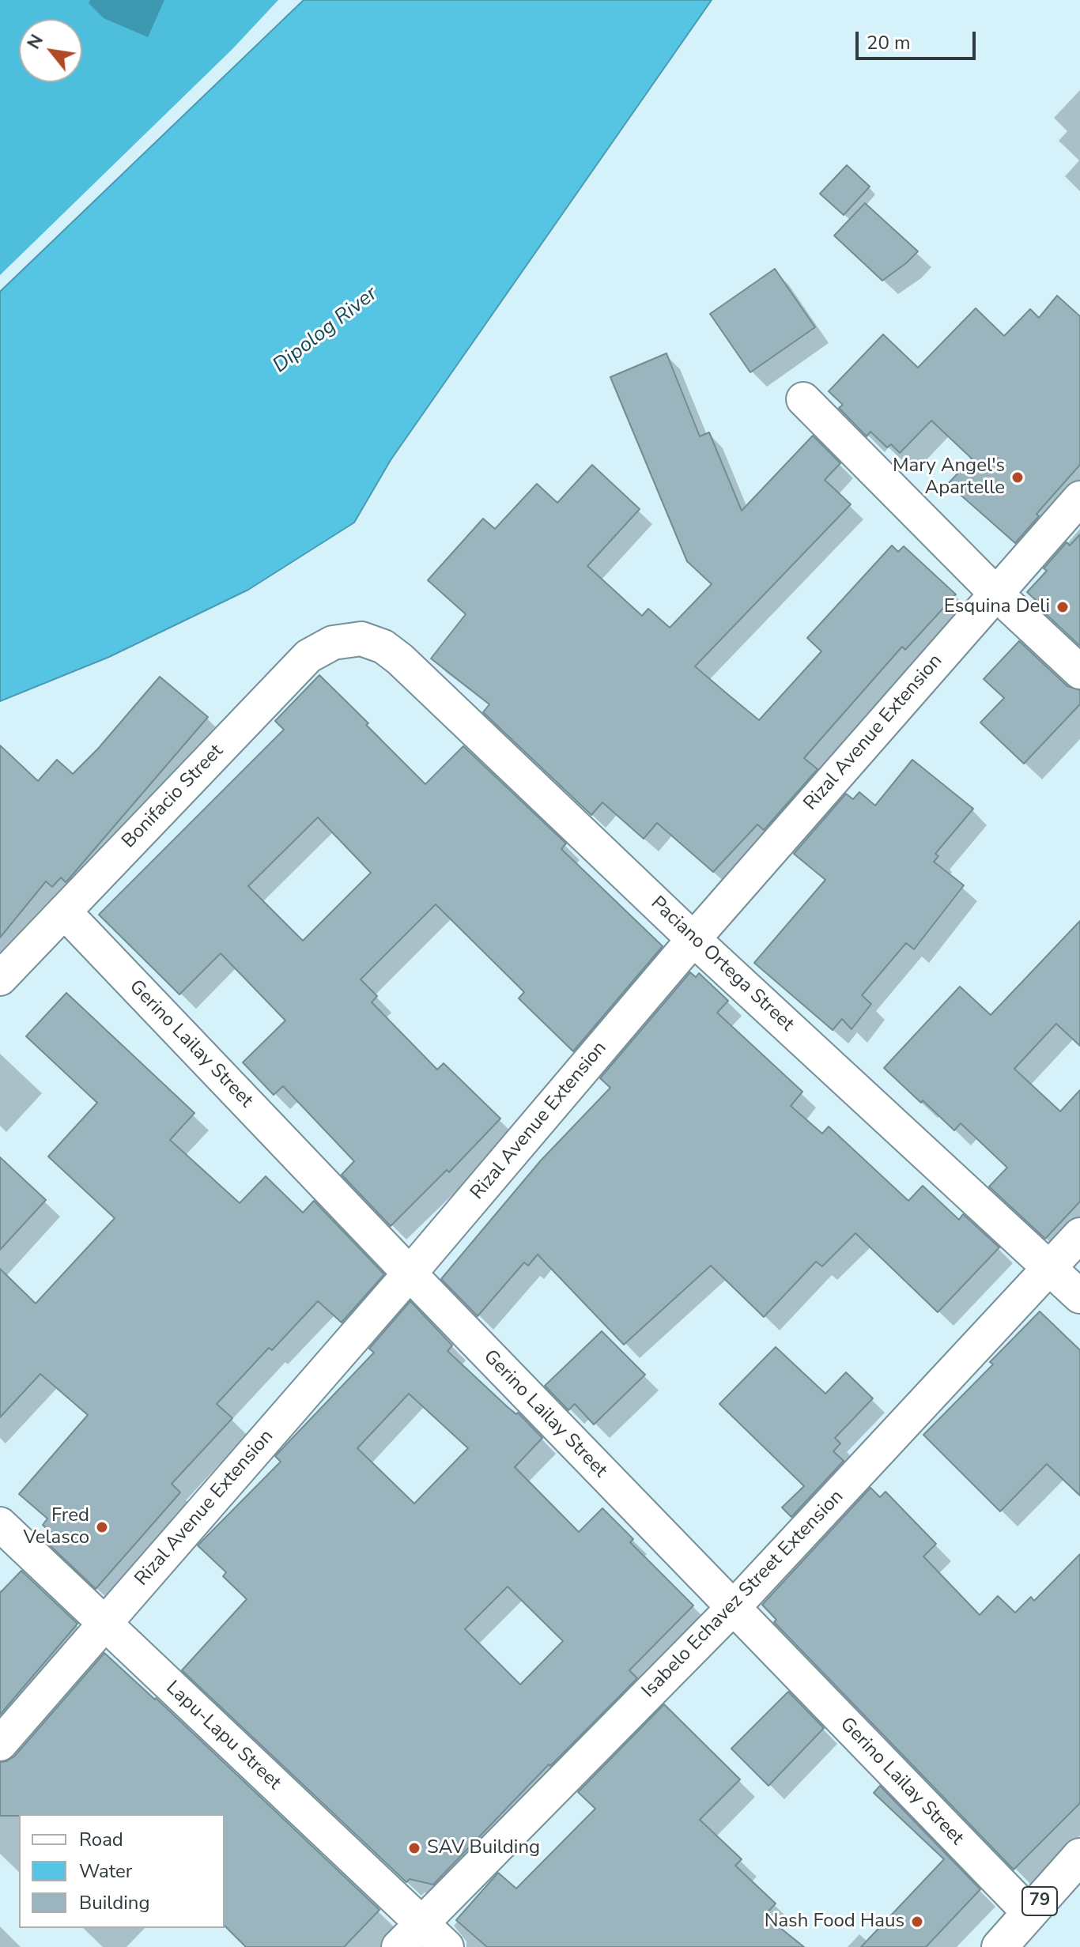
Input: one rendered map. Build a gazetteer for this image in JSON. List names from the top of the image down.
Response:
{
  "streets": {
    "main road": ["79"],
    "street": [
      "Rizal Avenue Extension",
      "Bonifacio Street",
      "Paciano Ortega Street",
      "Gerino Lailay Street",
      "Isabelo Echavez Street Extension",
      "Lapu-Lapu Street"
    ]
  },
  "crossings": [
    ["Rizal Avenue Extension", "Paciano Ortega Street"],
    ["Rizal Avenue Extension", "Gerino Lailay Street"],
    ["Rizal Avenue Extension", "Lapu-Lapu Street"],
    ["Bonifacio Street", "Paciano Ortega Street"],
    ["Bonifacio Street", "Gerino Lailay Street"],
    ["Paciano Ortega Street", "Isabelo Echavez Street Extension"],
    ["Gerino Lailay Street", "Isabelo Echavez Street Extension"],
    ["Gerino Lailay Street", "79"],
    ["Isabelo Echavez Street Extension", "Lapu-Lapu Street"]
  ],
  "water": ["Dipolog River"],
  "places": [
    "Mary Angel's Apartelle",
    "Esquina Deli",
    "Fred Velasco",
    "SAV Building",
    "Nash Food Haus"
  ],
  "legend": ["Road", "Water", "Building"],
  "scale_bar": "20 m",
  "north": "top left"
}
